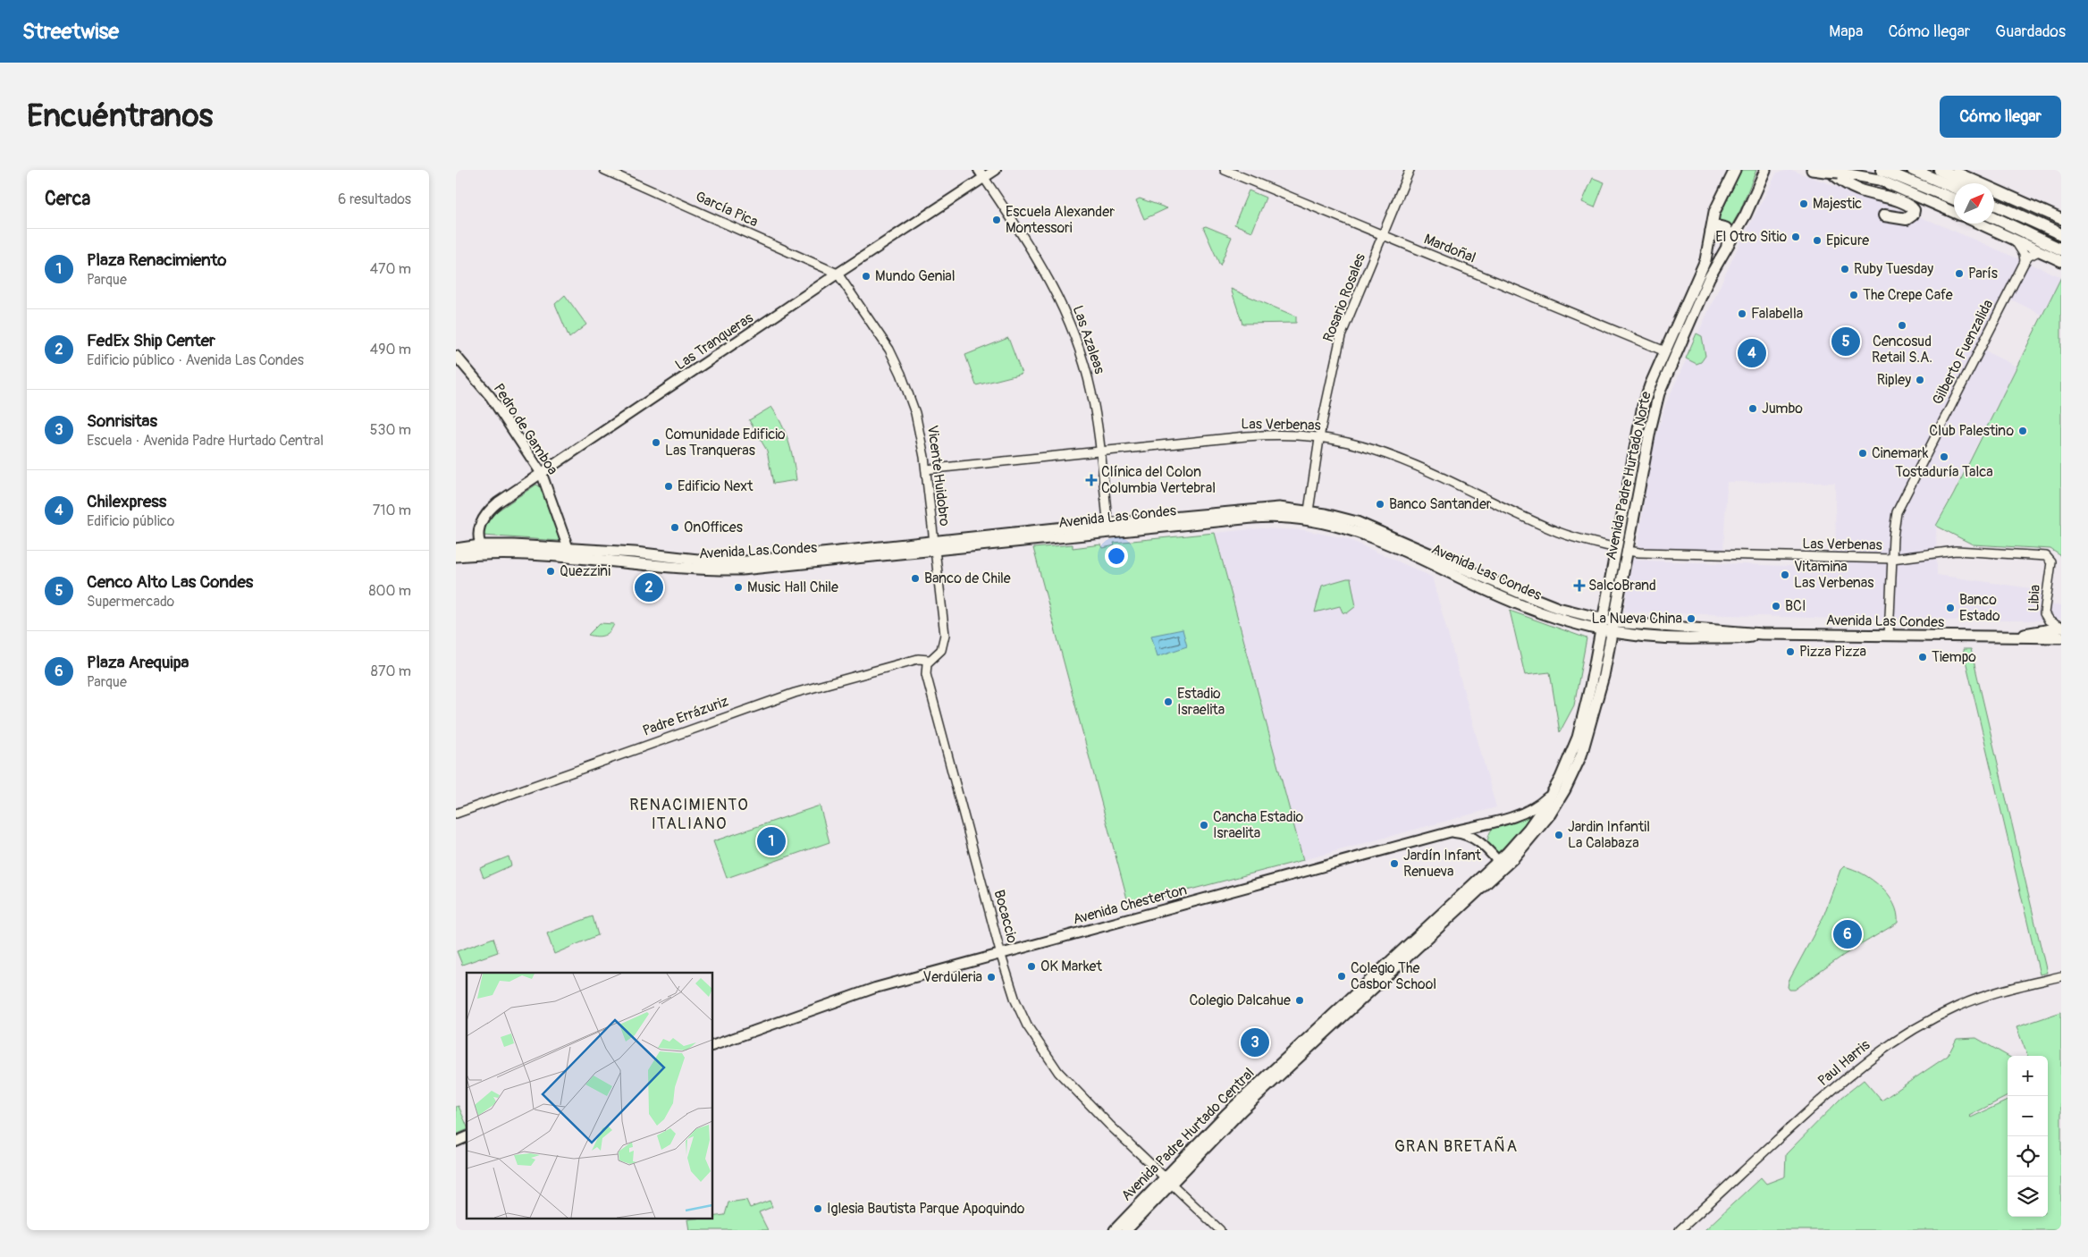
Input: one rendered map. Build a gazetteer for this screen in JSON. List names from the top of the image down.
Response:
{
  "streets": {
    "main road": [
      "Las Tranqueras",
      "Pedro de Gamboa",
      "Avenida Padre Hurtado Norte",
      "Avenida Las Condes",
      "Avenida Chesterton",
      "Avenida Padre Hurtado Central"
    ],
    "street": [
      "García Pica",
      "Mardoñal",
      "Rosario Rosales",
      "Las Azaleas",
      "Gilberto Fuenzalida",
      "Las Verbenas",
      "Vicente Huidobro",
      "Libia",
      "Padre Errázuriz",
      "Bocaccio",
      "Paul Harris"
    ]
  },
  "crossings": [
    ["García Pica", "Las Tranqueras"],
    ["García Pica", "Vicente Huidobro"],
    ["Mardoñal", "Rosario Rosales"],
    ["Mardoñal", "Avenida Padre Hurtado Norte"],
    ["Rosario Rosales", "Las Verbenas"],
    ["Rosario Rosales", "Avenida Las Condes"],
    ["Las Azaleas", "Las Tranqueras"],
    ["Las Azaleas", "Las Verbenas"],
    ["Las Azaleas", "Avenida Las Condes"],
    ["Las Tranqueras", "Pedro de Gamboa"],
    ["Las Tranqueras", "Vicente Huidobro"],
    ["Las Tranqueras", "Avenida Las Condes"],
    ["Gilberto Fuenzalida", "Las Verbenas"],
    ["Gilberto Fuenzalida", "Avenida Las Condes"],
    ["Las Verbenas", "Vicente Huidobro"],
    ["Las Verbenas", "Avenida Padre Hurtado Norte"],
    ["Las Verbenas", "Libia"],
    ["Pedro de Gamboa", "Avenida Las Condes"],
    ["Vicente Huidobro", "Avenida Las Condes"],
    ["Avenida Padre Hurtado Norte", "Avenida Las Condes"],
    ["Avenida Padre Hurtado Norte", "Avenida Padre Hurtado Central"],
    ["Avenida Las Condes", "Libia"],
    ["Avenida Las Condes", "Avenida Padre Hurtado Central"],
    ["Padre Errázuriz", "Bocaccio"],
    ["Avenida Chesterton", "Bocaccio"],
    ["Avenida Chesterton", "Avenida Padre Hurtado Central"],
    ["Bocaccio", "Avenida Padre Hurtado Central"]
  ],
  "districts": ["RENACIMIENTO ITALIANO", "GRAN BRETAÑA"],
  "places": {
    "other": [
      "Majestic",
      "Escuela Alexander Montessori",
      "El Otro Sitio",
      "Epicure",
      "Ruby Tuesday",
      "París",
      "Mundo Genial",
      "The Crepe Cafe",
      "Falabella",
      "Cencosud Retail S.A.",
      "Ripley",
      "Jumbo",
      "Club Palestino",
      "Comunidade Edificio Las Tranqueras",
      "Cinemark",
      "Tostaduría Talca",
      "Edificio Next",
      "Banco Santander",
      "OnOffices",
      "Quezzini",
      "Vitamina Las Verbenas",
      "Banco de Chile",
      "Music Hall Chile",
      "BCI",
      "Banco Estado",
      "La Nueva China",
      "Pizza Pizza",
      "Tiempo",
      "Estadio Israelita",
      "Cancha Estadio Israelita",
      "Jardin Infantil La Calabaza",
      "Jardín Infant Renueva",
      "OK Market",
      "Colegio The Casbor School",
      "Verduleria",
      "Colegio Dalcahue",
      "Iglesia Bautista Parque Apoquindo"
    ],
    "health": ["Clínica del Colon Columbia Vertebral", "SalcoBrand"]
  },
  "north": "top right",
  "page": {
    "header": "Streetwise",
    "nav": ["Mapa", "Cómo llegar", "Guardados"],
    "buttons": "Cómo llegar",
    "title": "Encuéntranos",
    "heading": ["Cerca", "6 resultados"],
    "list": [
      {
        "mark": "1",
        "name": "Plaza Renacimiento",
        "note": "Parque",
        "value": "470 m"
      },
      {
        "mark": "2",
        "name": "FedEx Ship Center",
        "note": "Edificio público · Avenida Las Condes",
        "value": "490 m"
      },
      {
        "mark": "3",
        "name": "Sonrisitas",
        "note": "Escuela · Avenida Padre Hurtado Central",
        "value": "530 m"
      },
      {
        "mark": "4",
        "name": "Chilexpress",
        "note": "Edificio público",
        "value": "710 m"
      },
      {
        "mark": "5",
        "name": "Cenco Alto Las Condes",
        "note": "Supermercado",
        "value": "800 m"
      },
      {
        "mark": "6",
        "name": "Plaza Arequipa",
        "note": "Parque",
        "value": "870 m"
      }
    ],
    "pins": [
      "5",
      "4",
      "2",
      "1",
      "6",
      "3"
    ],
    "map_buttons": ["+", "−"]
  }
}
